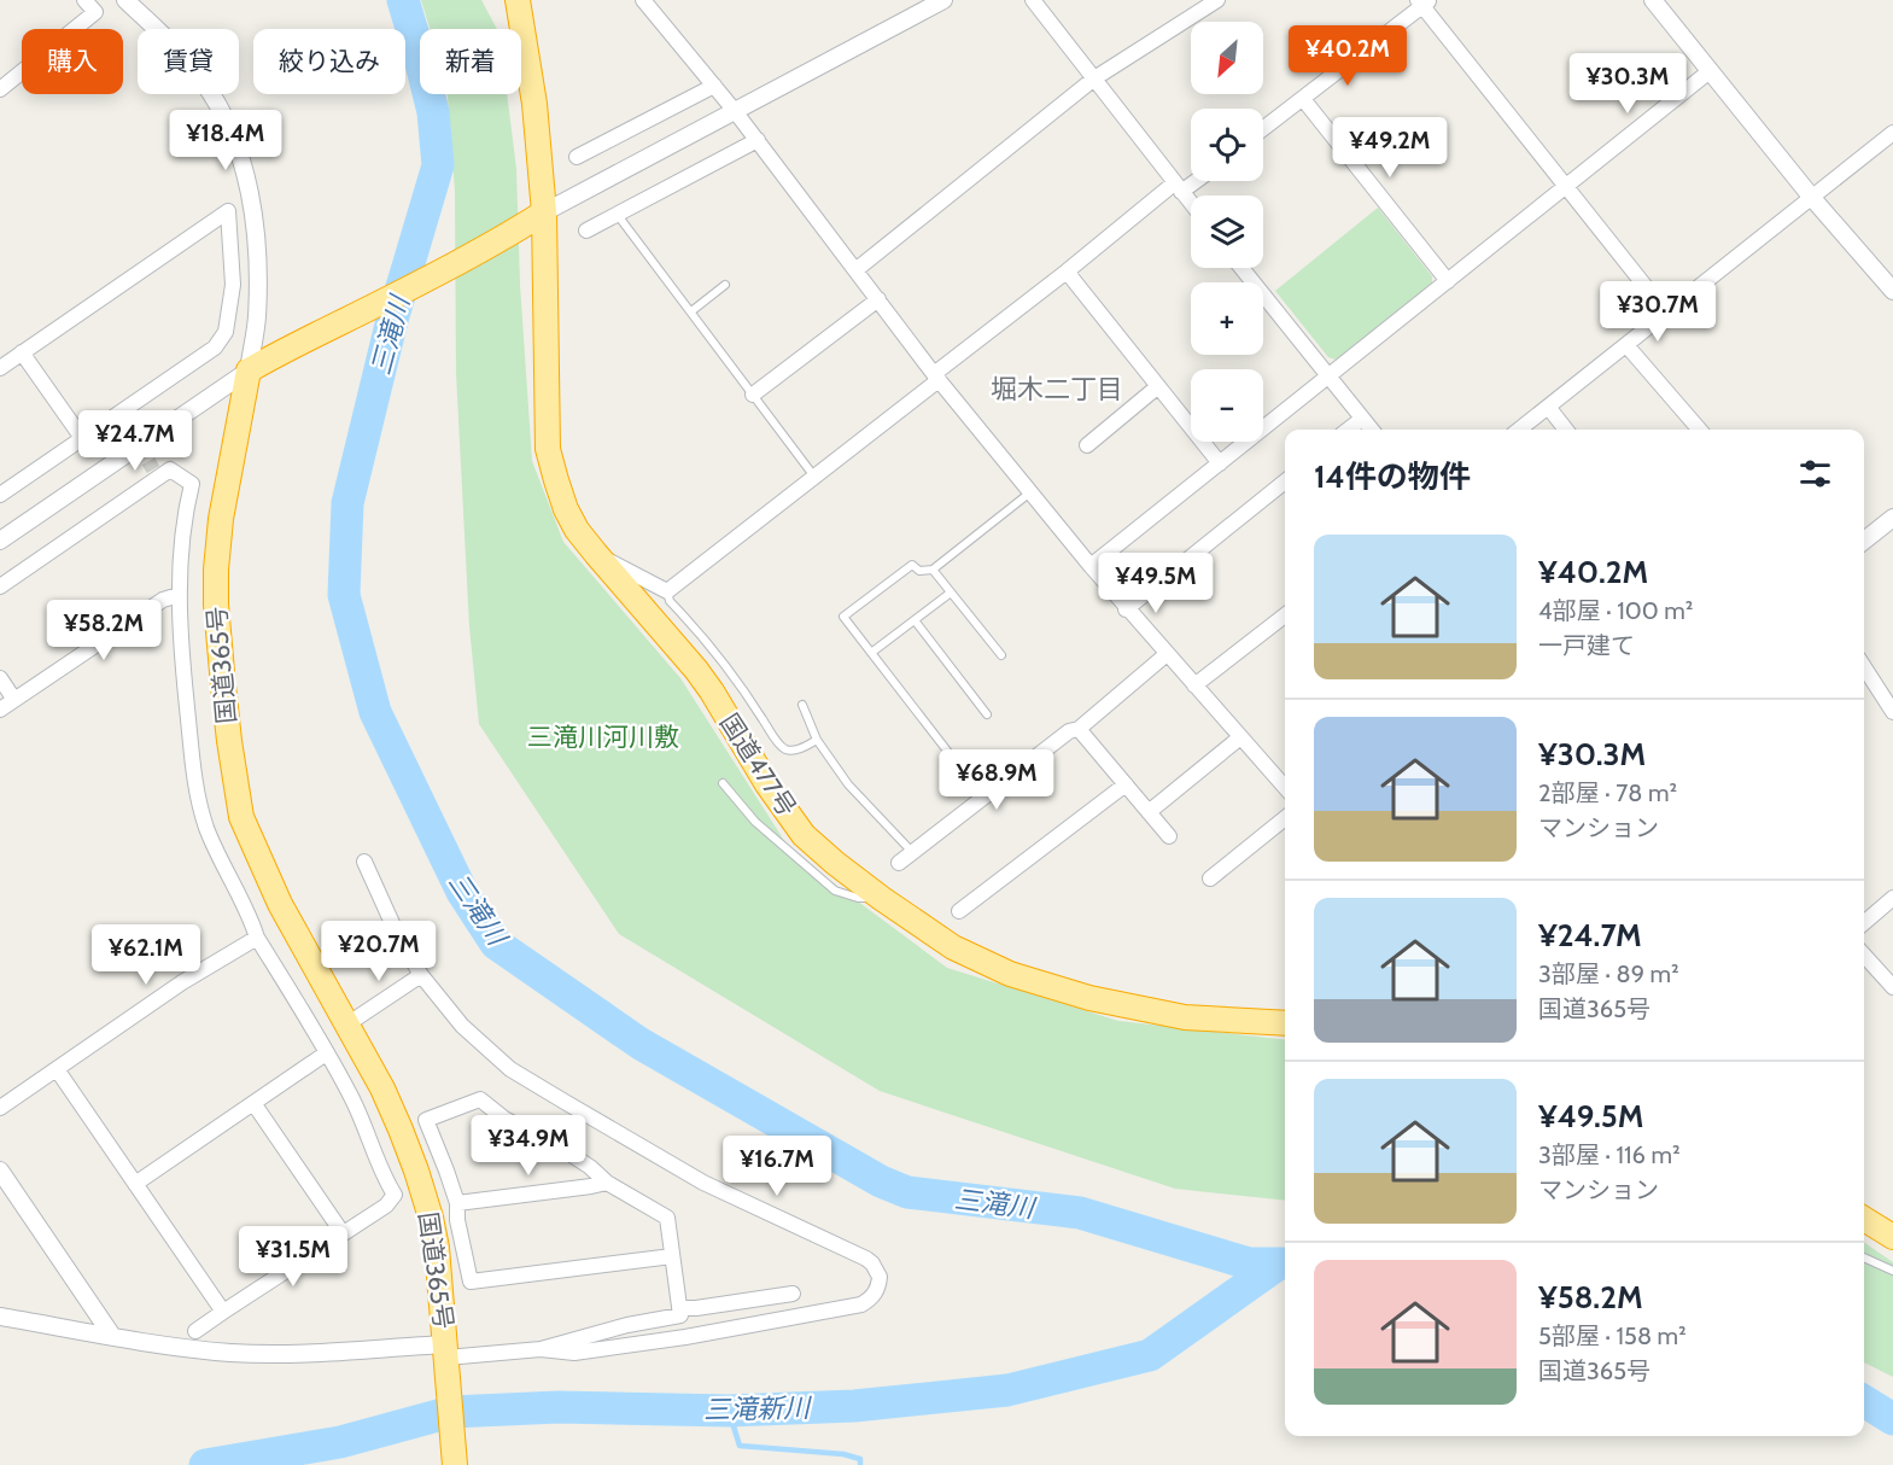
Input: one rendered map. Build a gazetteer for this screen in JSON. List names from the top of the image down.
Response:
{
  "streets": {
    "highway": ["国道365号", "国道477号"]
  },
  "districts": ["堀木二丁目"],
  "water": ["三滝川", "三滝新川"],
  "parks": ["三滝川河川敷"],
  "north": "bottom left",
  "page": {
    "map_buttons": ["+", "−"],
    "price": [
      "¥40.2M",
      "¥30.3M",
      "¥18.4M",
      "¥49.2M",
      "¥30.7M",
      "¥24.7M",
      "¥49.5M",
      "¥58.2M",
      "¥68.9M",
      "¥20.7M",
      "¥62.1M",
      "¥34.9M",
      "¥16.7M",
      "¥31.5M"
    ],
    "chip": [
      "購入",
      "賃貸",
      "絞り込み",
      "新着"
    ],
    "heading": "14件の物件",
    "list": [
      {
        "name": "¥40.2M",
        "note": "4部屋 · 100 m² · 一戸建て"
      },
      {
        "name": "¥30.3M",
        "note": "2部屋 · 78 m² · マンション"
      },
      {
        "name": "¥24.7M",
        "note": "3部屋 · 89 m² · 国道365号"
      },
      {
        "name": "¥49.5M",
        "note": "3部屋 · 116 m² · マンション"
      },
      {
        "name": "¥58.2M",
        "note": "5部屋 · 158 m² · 国道365号"
      }
    ]
  }
}
